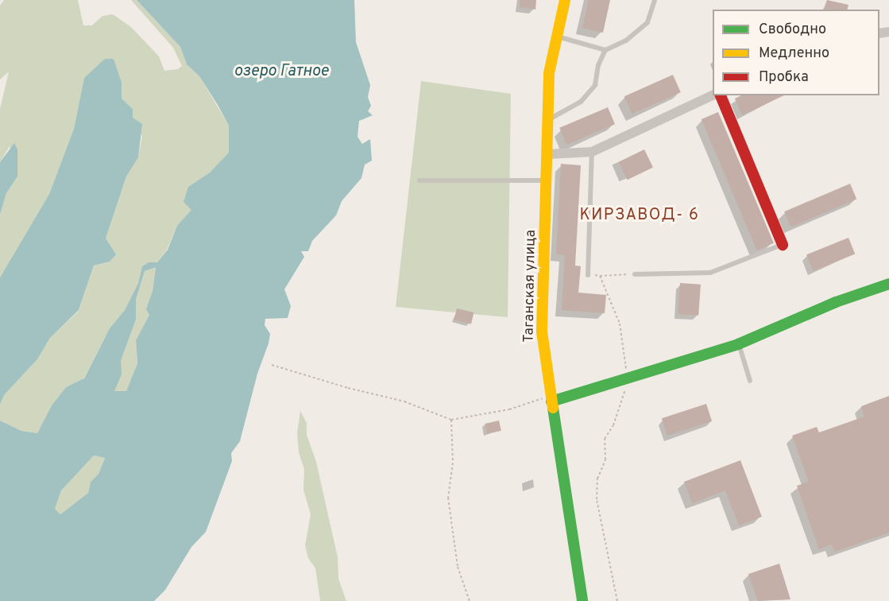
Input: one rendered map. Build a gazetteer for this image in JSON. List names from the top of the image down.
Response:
{
  "streets": {
    "street": ["Таганская улица"]
  },
  "districts": ["КИРЗАВОД- 6"],
  "water": ["озеро Гатное"],
  "legend": ["Свободно", "Медленно", "Пробка"]
}
